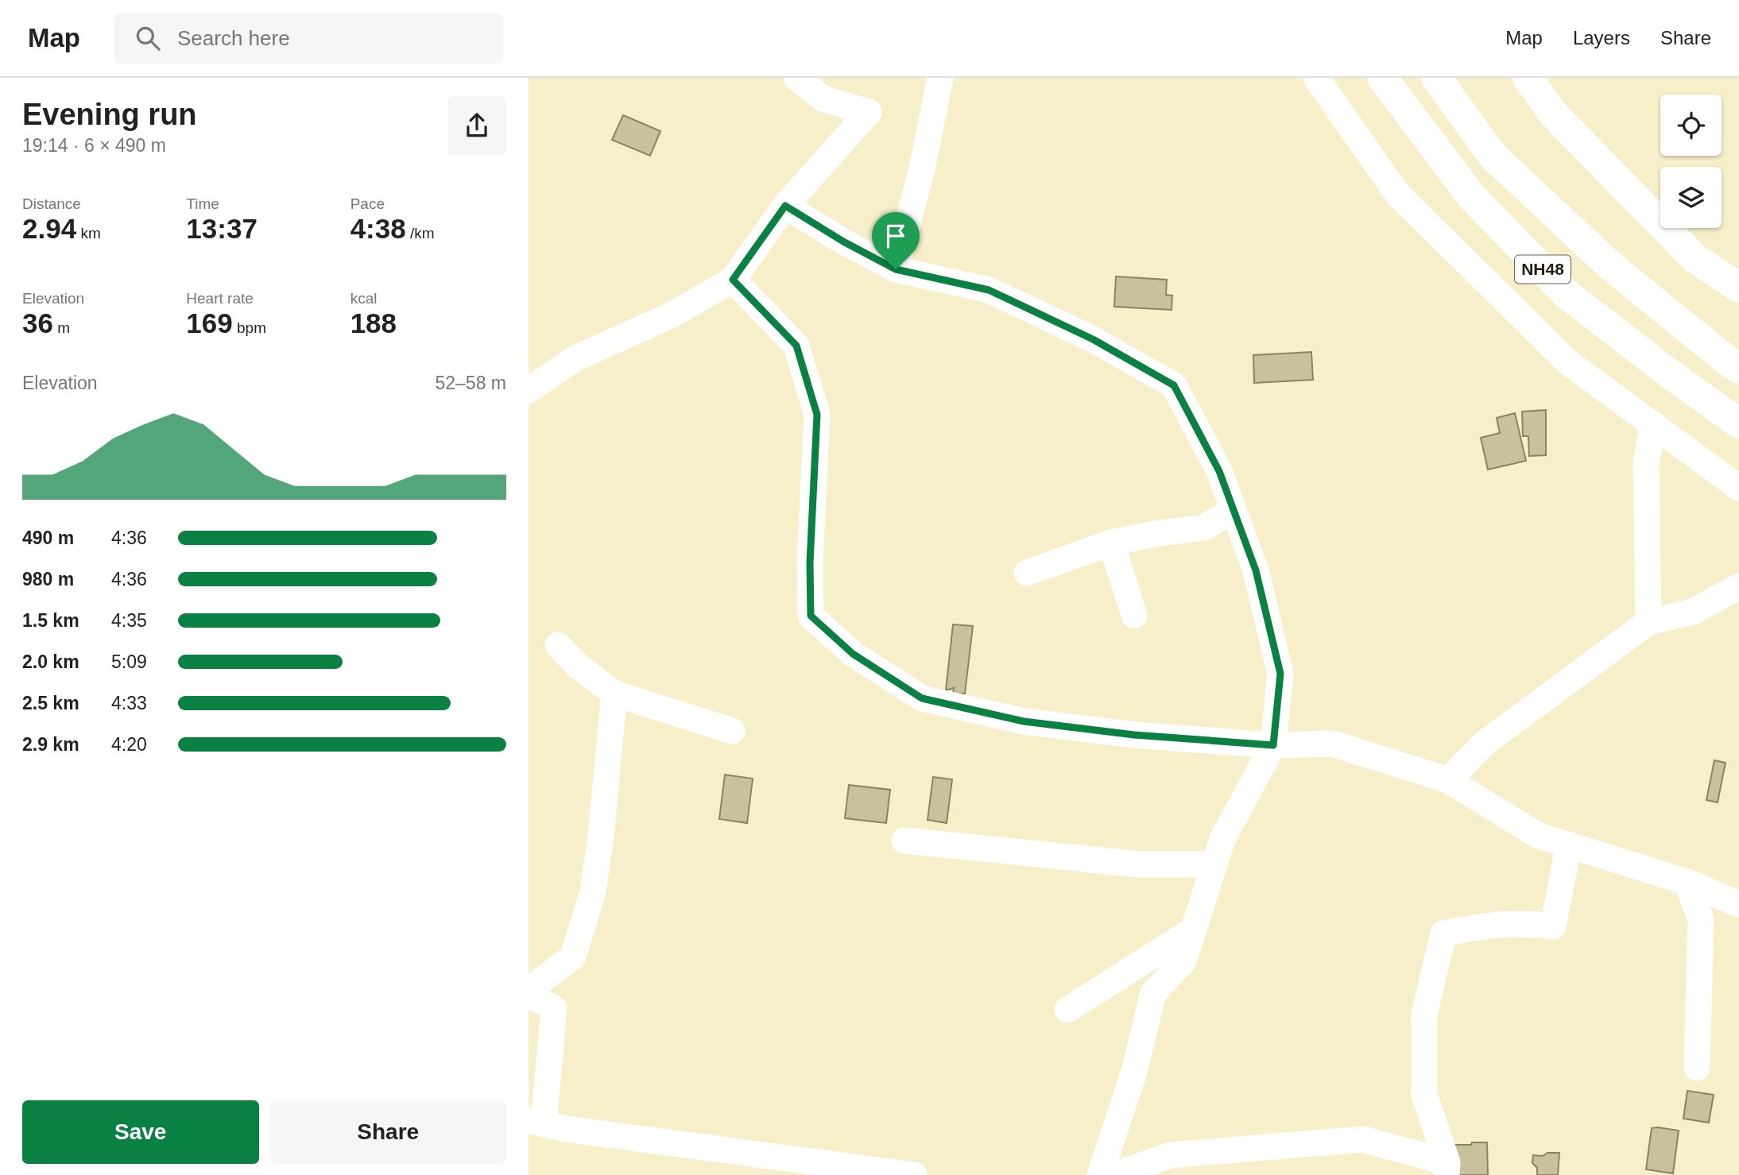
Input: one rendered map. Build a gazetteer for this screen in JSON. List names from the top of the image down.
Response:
{
  "streets": {
    "highway": ["NH48"]
  },
  "page": {
    "header": "Map",
    "search": "Search here",
    "nav": ["Map", "Layers", "Share"],
    "heading": ["Evening run", "19:14 · 6 × 490 m"],
    "stats": [
      ["Distance", "2.94 km"],
      ["Time", "13:37"],
      ["Pace", "4:38 /km"],
      ["Elevation", "36 m"],
      ["Heart rate", "169 bpm"],
      ["kcal", "188"]
    ],
    "chart": ["Elevation", "52–58 m"],
    "list": [
      {
        "name": "490 m",
        "note": "4:36"
      },
      {
        "name": "980 m",
        "note": "4:36"
      },
      {
        "name": "1.5 km",
        "note": "4:35"
      },
      {
        "name": "2.0 km",
        "note": "5:09"
      },
      {
        "name": "2.5 km",
        "note": "4:33"
      },
      {
        "name": "2.9 km",
        "note": "4:20"
      }
    ],
    "buttons": ["Save", "Share"]
  }
}
